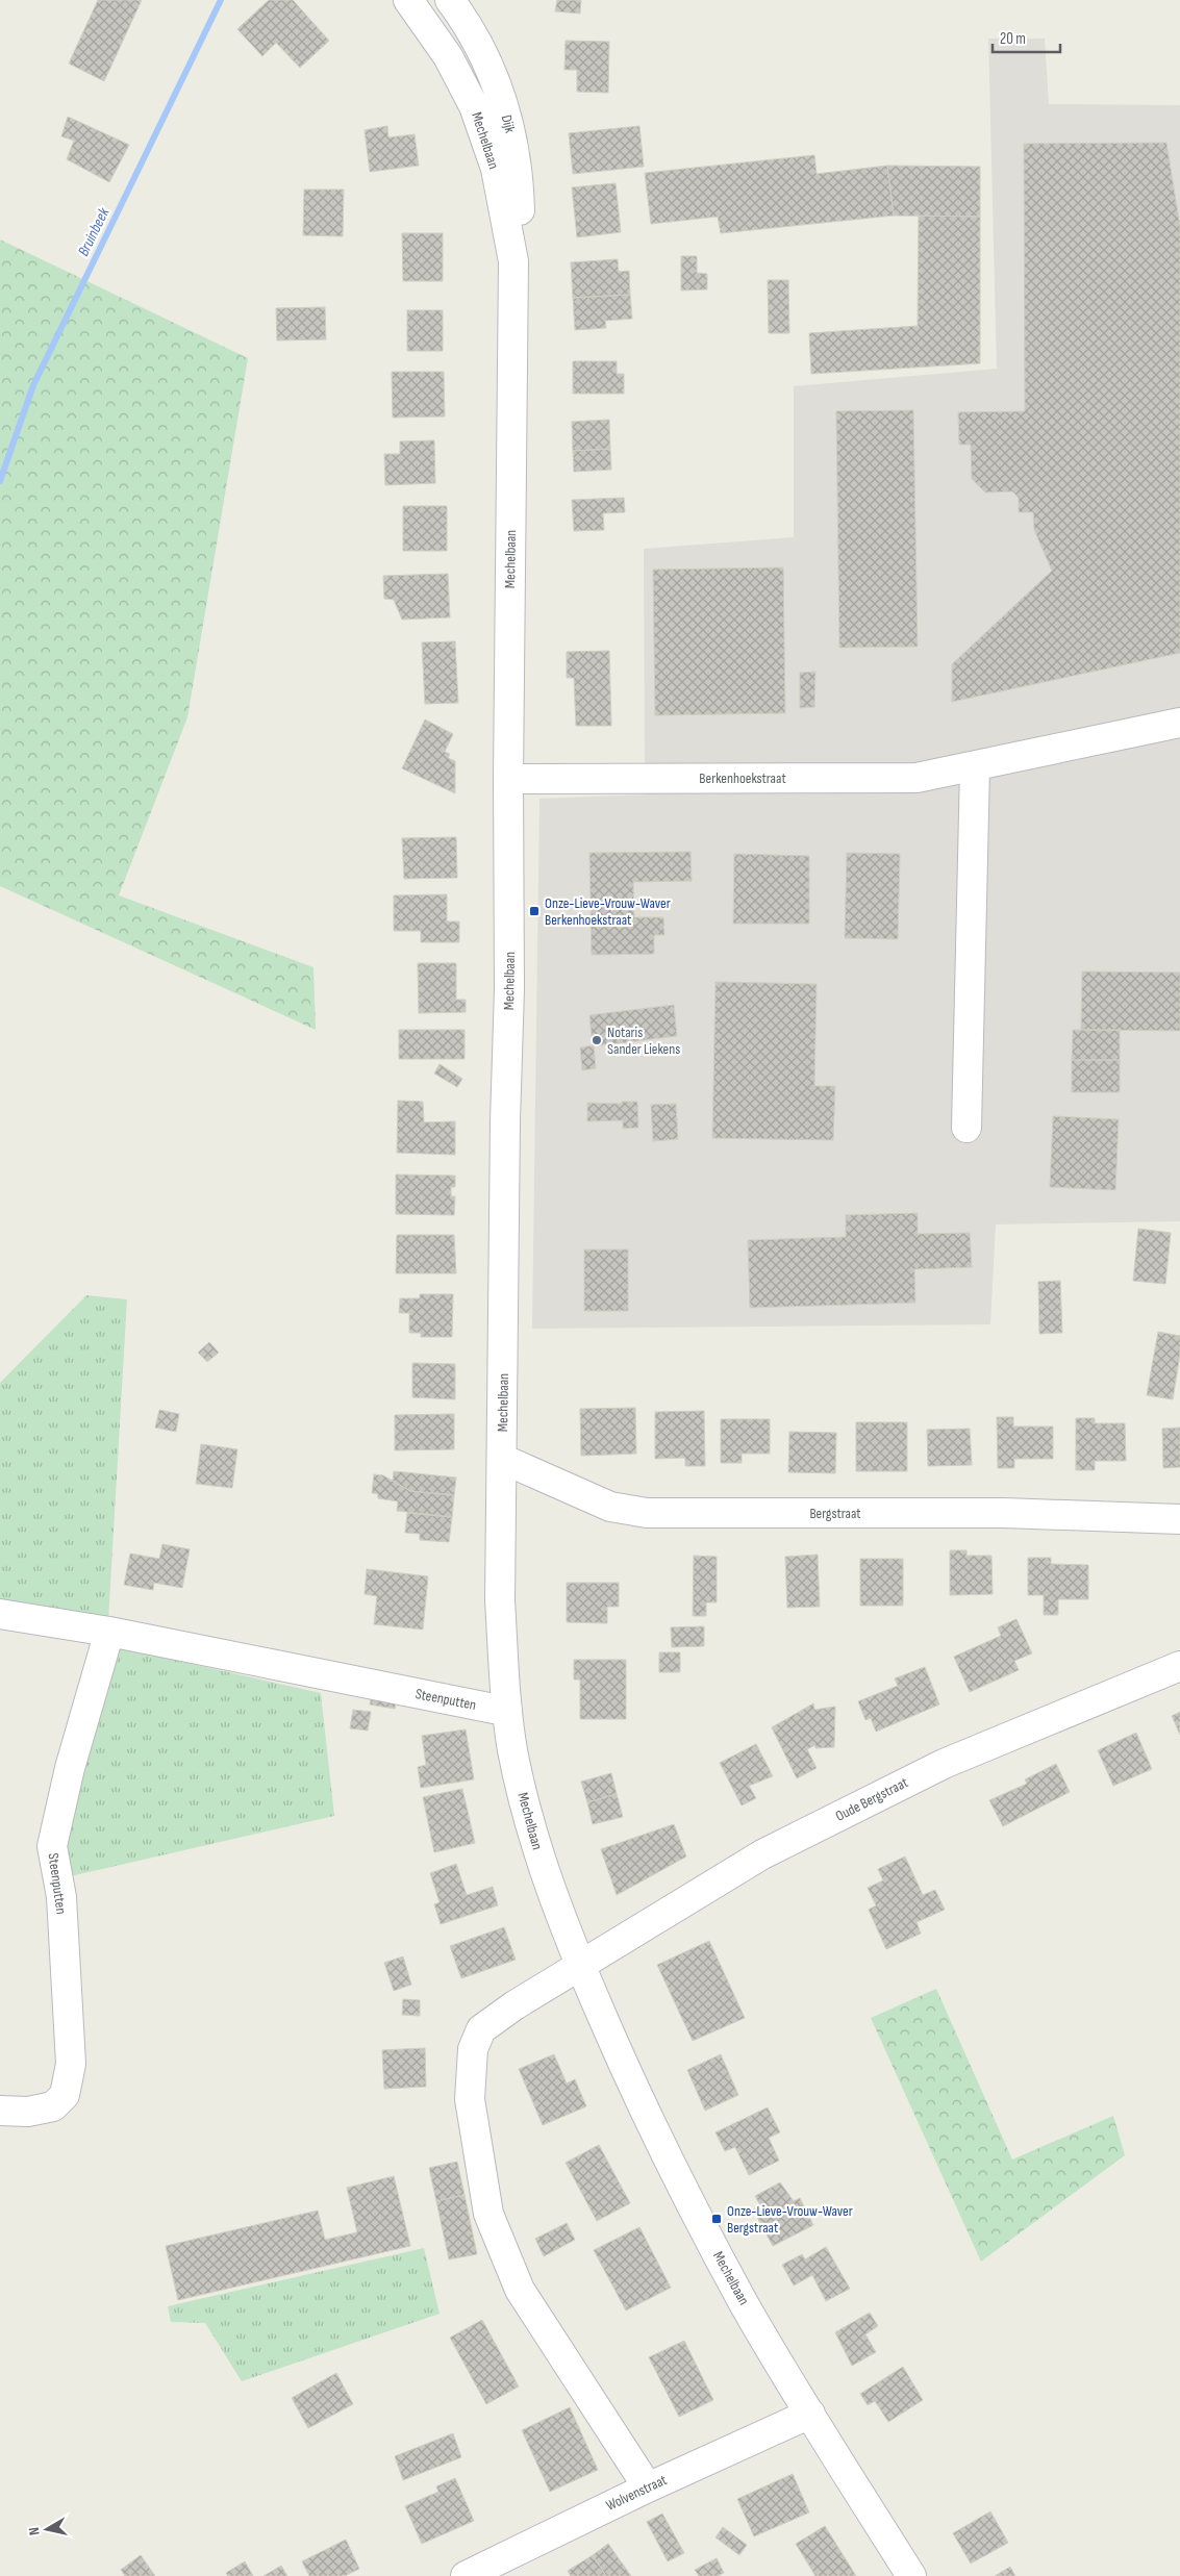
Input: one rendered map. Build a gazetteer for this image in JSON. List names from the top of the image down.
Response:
{
  "streets": {
    "street": [
      "Dijk",
      "Mechelbaan",
      "Berkenhoekstraat",
      "Bergstraat",
      "Steenputten",
      "Oude Bergstraat",
      "Wolvenstraat"
    ]
  },
  "crossings": [
    ["Dijk", "Mechelbaan"],
    ["Mechelbaan", "Berkenhoekstraat"],
    ["Mechelbaan", "Bergstraat"],
    ["Mechelbaan", "Steenputten"],
    ["Mechelbaan", "Oude Bergstraat"],
    ["Mechelbaan", "Wolvenstraat"]
  ],
  "water": ["Bruinbeek"],
  "places": {
    "transit": ["Onze-Lieve-Vrouw-Waver Berkenhoekstraat", "Onze-Lieve-Vrouw-Waver Bergstraat"],
    "other": ["Notaris Sander Liekens"]
  },
  "scale_bar": "20 m",
  "north": "left"
}
